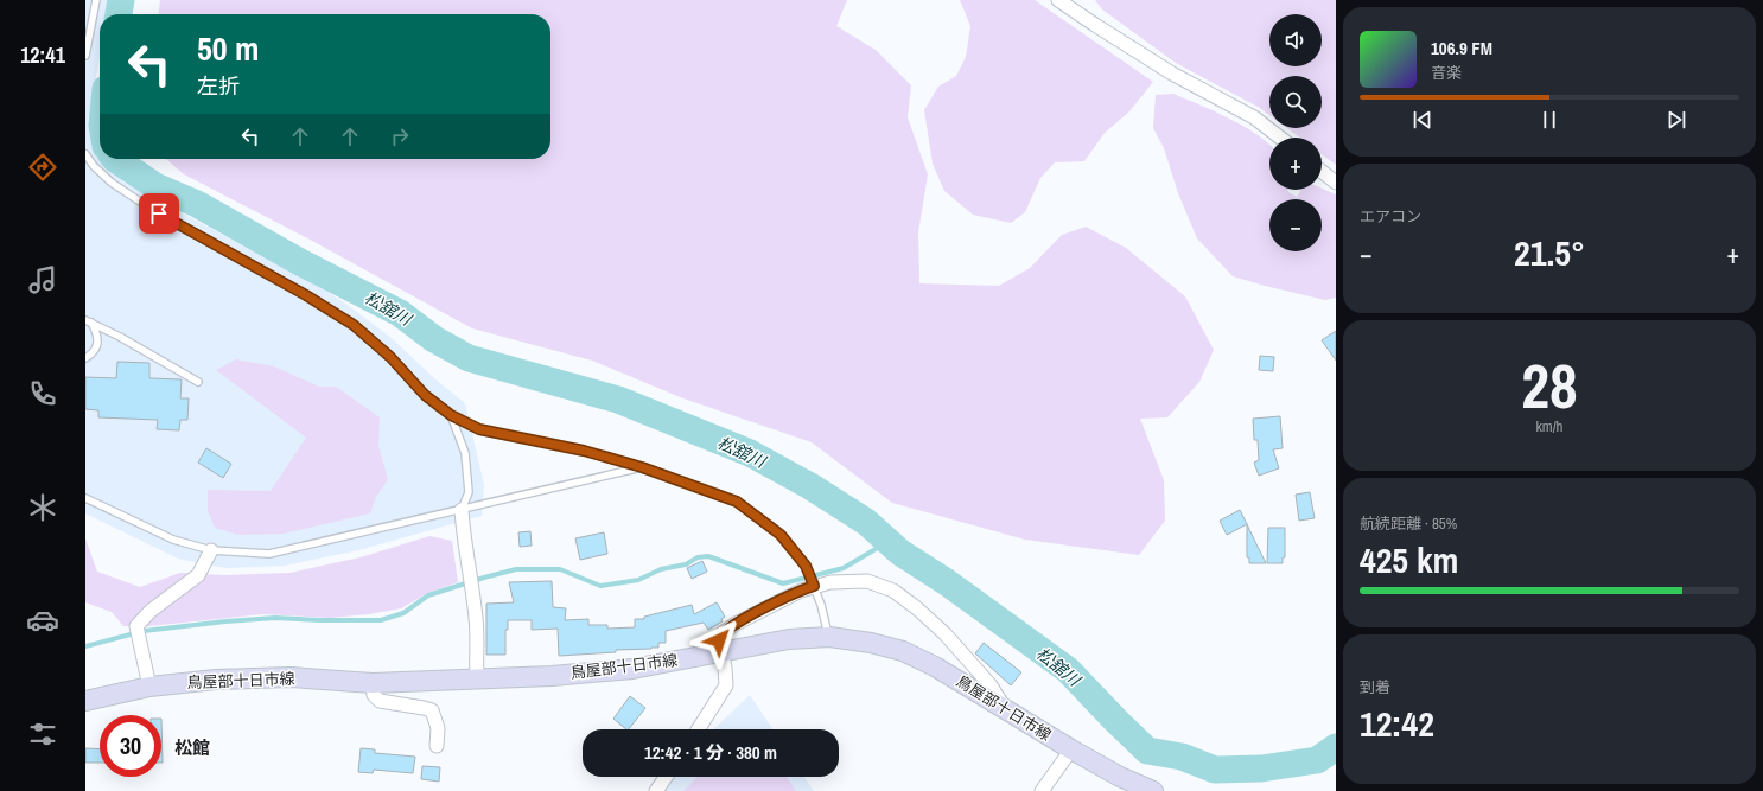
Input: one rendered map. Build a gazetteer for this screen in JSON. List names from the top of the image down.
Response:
{
  "streets": {
    "main road": ["鳥屋部十日市線"]
  },
  "districts": ["松館"],
  "water": ["松舘川"],
  "page": {
    "tabs": "12:41",
    "map_buttons": ["+", "−"],
    "turn": ["50 m", "左折"],
    "song": ["106.9 FM", "音楽"],
    "tile": [
      "エアコン",
      ["28", "km/h"],
      ["航続距離 · 85%", "425 km"],
      ["到着", "12:42"]
    ],
    "heat": ["−", "21.5°", "+"],
    "limit": "30",
    "trip": "12:42 · 1 分 · 380 m"
  }
}
